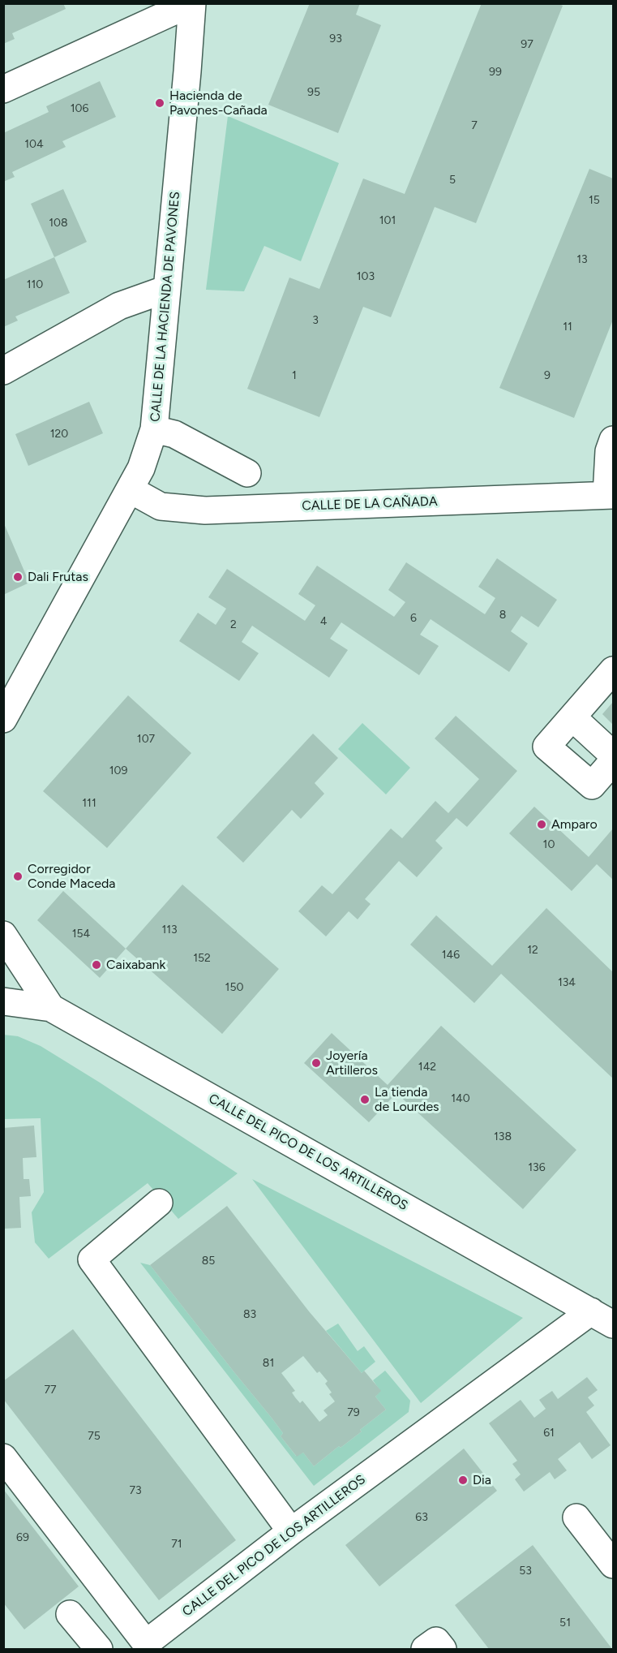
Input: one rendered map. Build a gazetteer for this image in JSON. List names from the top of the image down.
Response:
{
  "streets": {
    "street": ["CALLE DE LA HACIENDA DE PAVONES", "CALLE DE LA CAÑADA", "CALLE DEL PICO DE LOS ARTILLEROS"]
  },
  "crossings": [
    ["CALLE DE LA HACIENDA DE PAVONES", "CALLE DE LA CAÑADA"]
  ],
  "places": [
    "Hacienda de Pavones-Cañada",
    "Dali Frutas",
    "Amparo",
    "Corregidor Conde Maceda",
    "Caixabank",
    "Joyería Artilleros",
    "La tienda de Lourdes",
    "Dia"
  ],
  "house_numbers": [
    "93",
    "97",
    "99",
    "95",
    "106",
    "7",
    "104",
    "5",
    "15",
    "101",
    "108",
    "13",
    "103",
    "110",
    "3",
    "11",
    "1",
    "9",
    "120",
    "8",
    "6",
    "4",
    "2",
    "107",
    "109",
    "111",
    "10",
    "113",
    "154",
    "12",
    "146",
    "152",
    "134",
    "150",
    "142",
    "140",
    "138",
    "136",
    "85",
    "83",
    "81",
    "77",
    "79",
    "61",
    "75",
    "73",
    "63",
    "69",
    "71",
    "53",
    "51"
  ]
}
